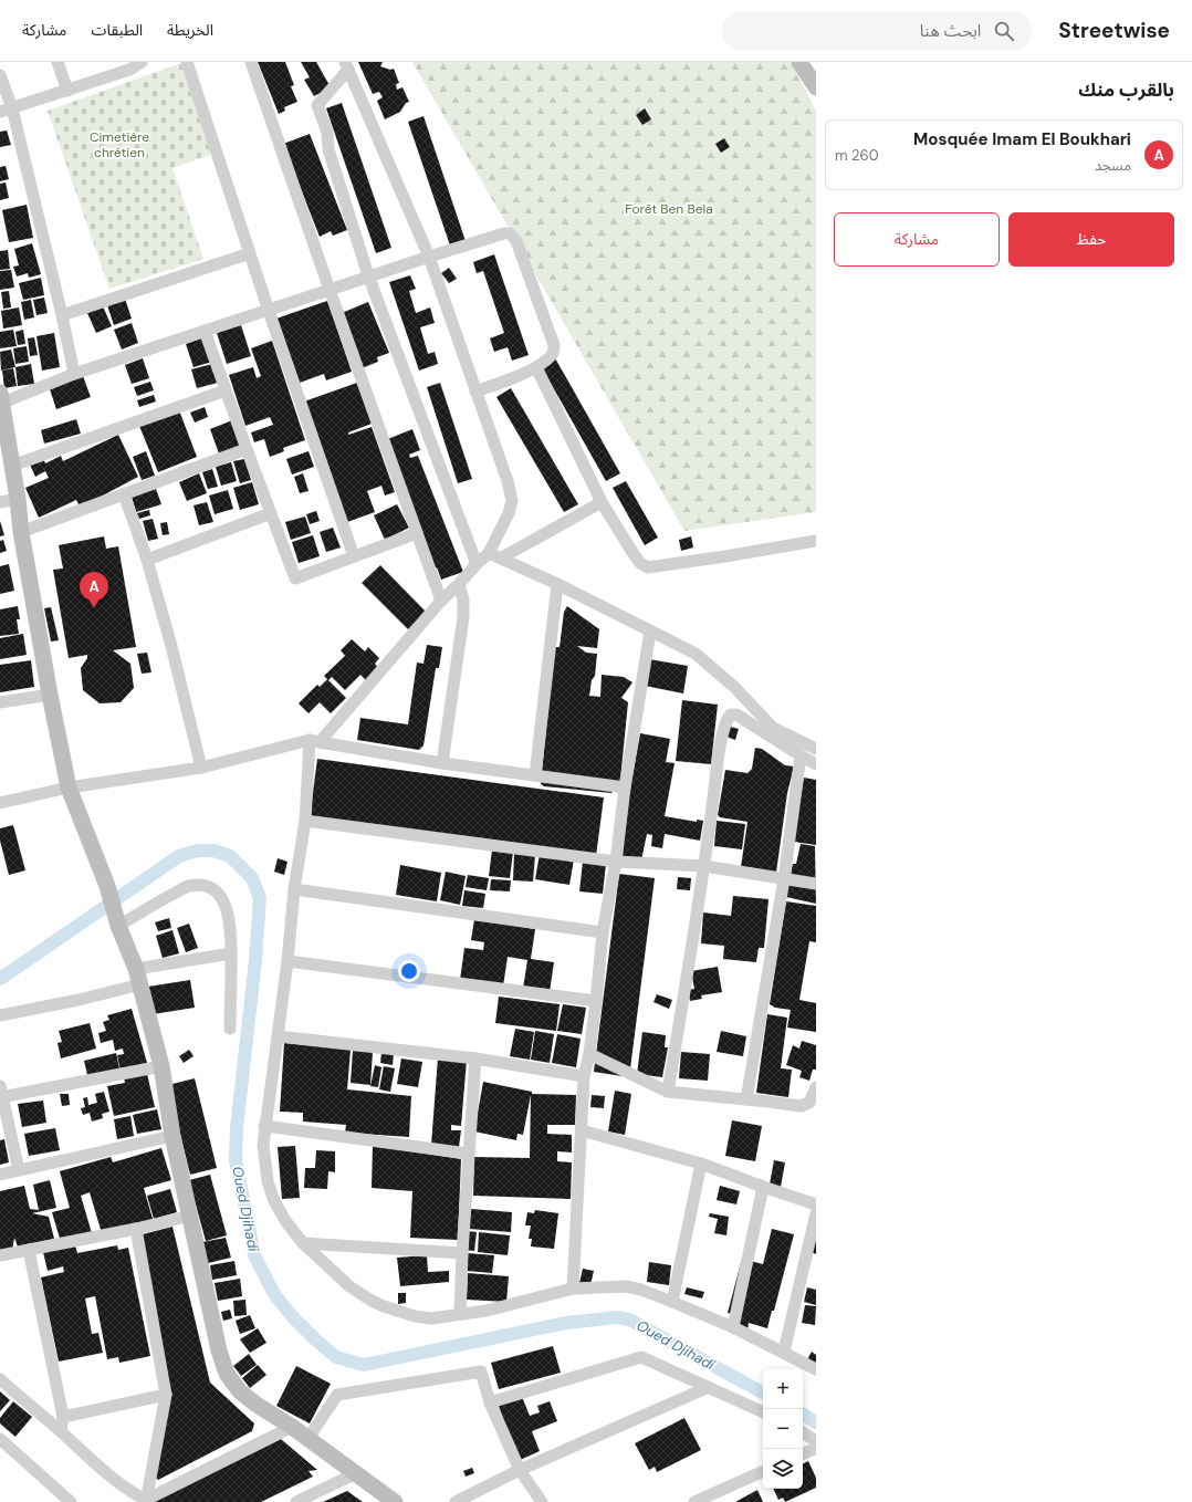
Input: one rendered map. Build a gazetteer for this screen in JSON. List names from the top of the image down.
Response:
{
  "water": ["Oued Djihadi"],
  "parks": ["Cimetière chrétien", "Forêt Ben Bela"],
  "page": {
    "header": "Streetwise",
    "search": "ابحث هنا",
    "nav": ["الخريطة", "الطبقات", "مشاركة"],
    "heading": "بالقرب منك",
    "list": [
      {
        "mark": "A",
        "name": "Mosquée Imam El Boukhari",
        "note": "مسجد",
        "value": "260 m"
      }
    ],
    "buttons": ["حفظ", "مشاركة"],
    "pins": "A",
    "map_buttons": ["+", "−"]
  }
}
